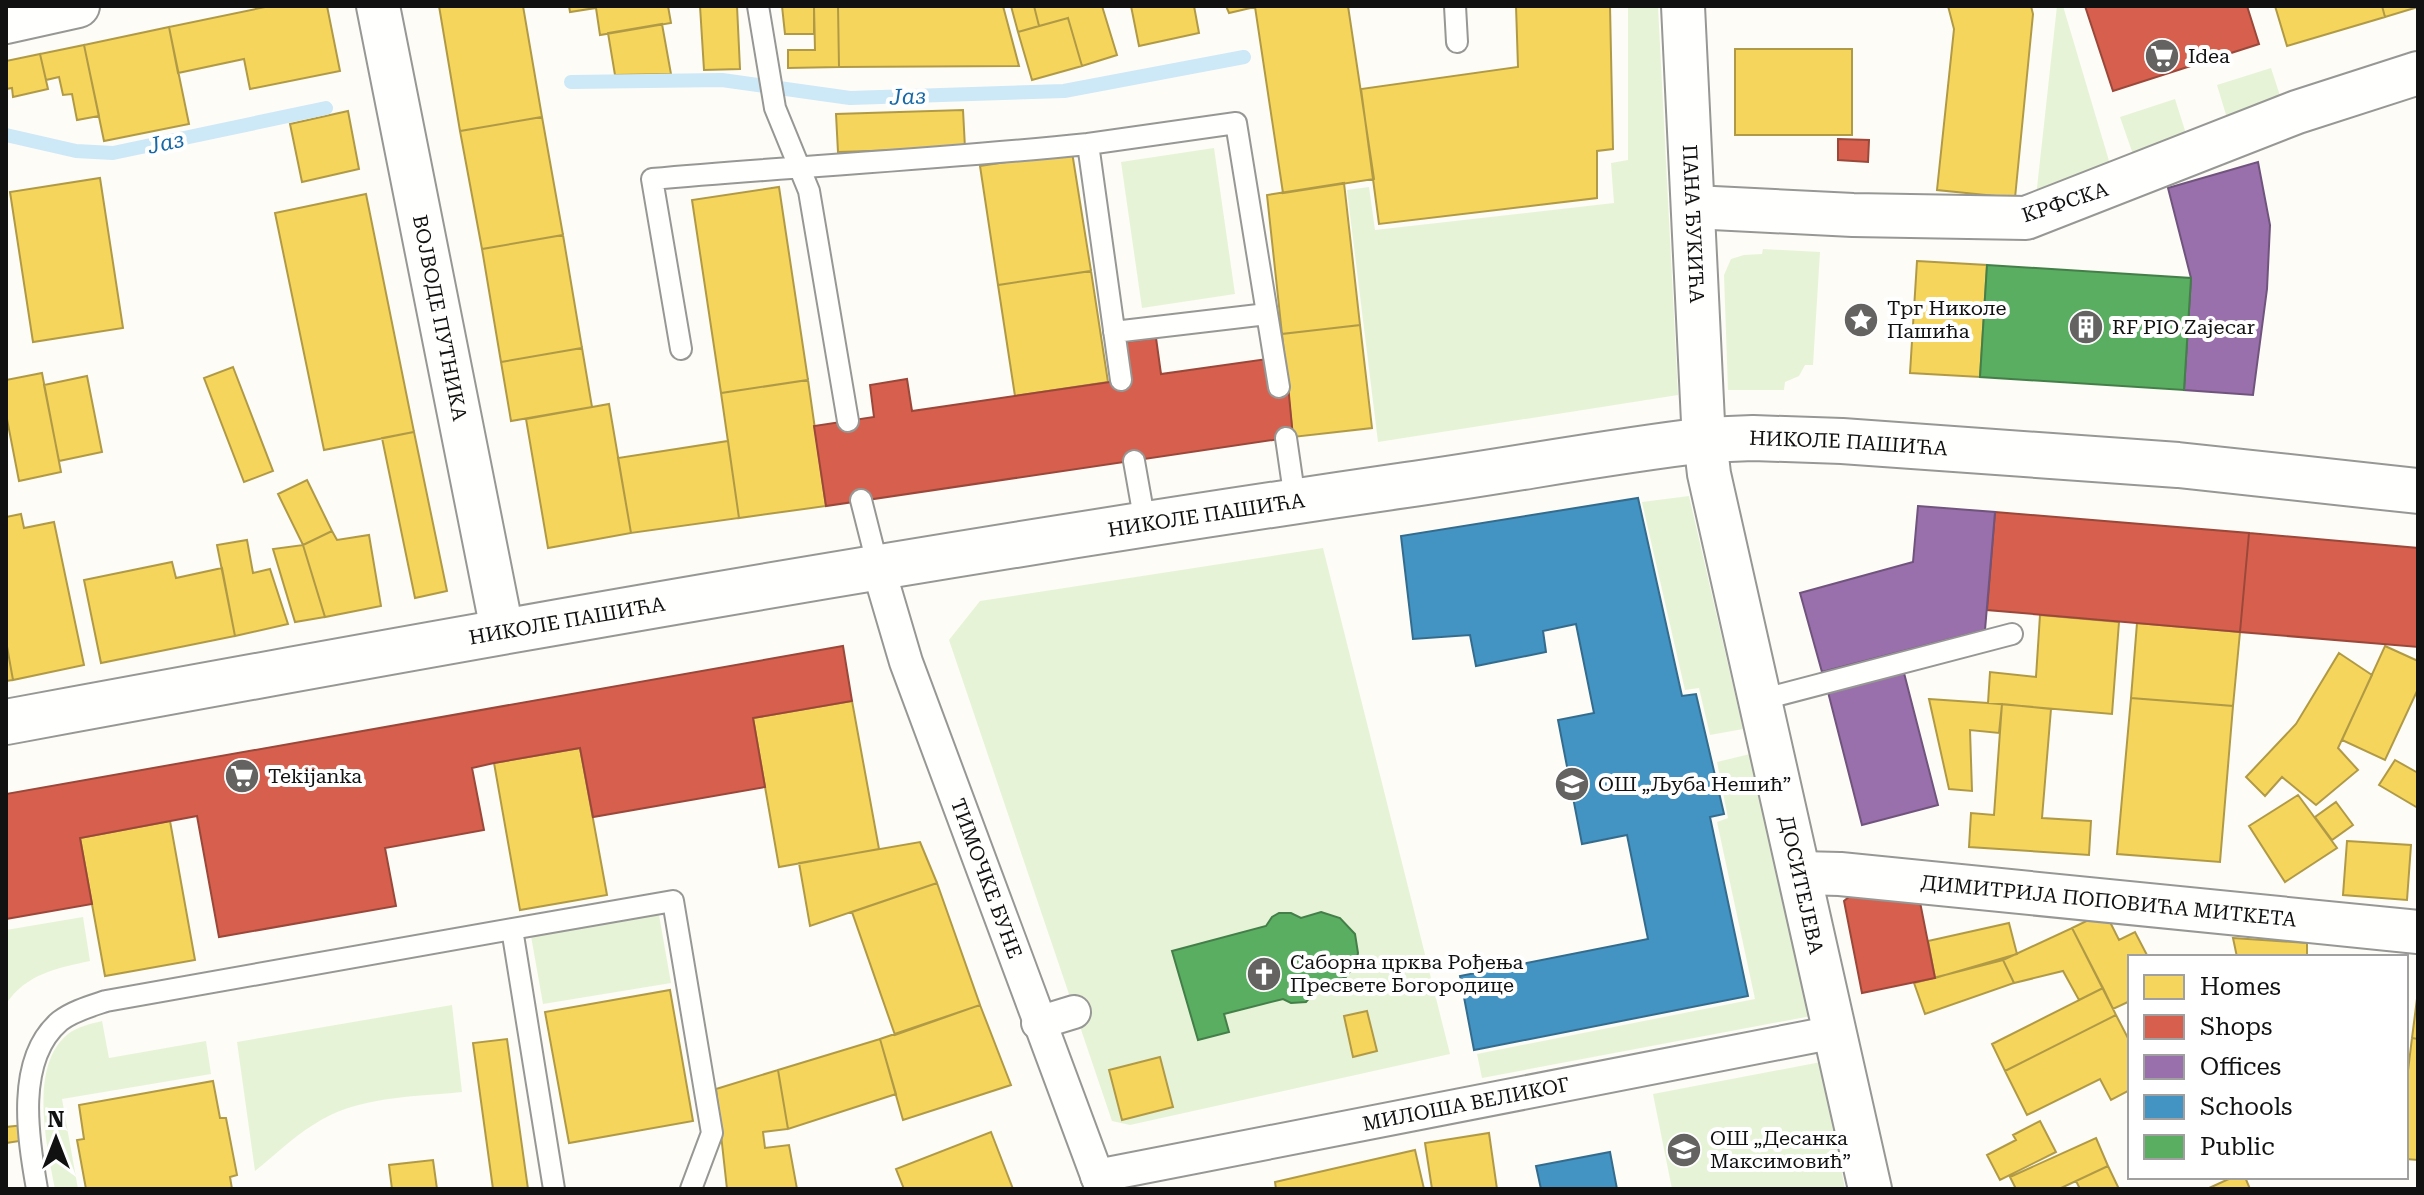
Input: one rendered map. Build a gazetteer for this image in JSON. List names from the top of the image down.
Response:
{
  "streets": {
    "street": [
      "КРФСКА",
      "ПАНА ЂУКИЋА",
      "ВОЈВОДЕ ПУТНИКА",
      "НИКОЛЕ ПАШИЋА",
      "ТИМОЧКЕ БУНЕ",
      "ДОСИТЕЈЕВА",
      "ДИМИТРИЈА ПОПОВИЋА МИТКЕТА",
      "МИЛОША ВЕЛИКОГ"
    ]
  },
  "crossings": [
    ["КРФСКА", "ПАНА ЂУКИЋА"],
    ["ПАНА ЂУКИЋА", "НИКОЛЕ ПАШИЋА"],
    ["ПАНА ЂУКИЋА", "ДОСИТЕЈЕВА"],
    ["ВОЈВОДЕ ПУТНИКА", "НИКОЛЕ ПАШИЋА"],
    ["НИКОЛЕ ПАШИЋА", "ТИМОЧКЕ БУНЕ"],
    ["НИКОЛЕ ПАШИЋА", "ДОСИТЕЈЕВА"],
    ["ТИМОЧКЕ БУНЕ", "МИЛОША ВЕЛИКОГ"],
    ["ДОСИТЕЈЕВА", "ДИМИТРИЈА ПОПОВИЋА МИТКЕТА"],
    ["ДОСИТЕЈЕВА", "МИЛОША ВЕЛИКОГ"]
  ],
  "water": ["Јаз"],
  "places": {
    "supermarket": ["Idea", "Tekijanka"],
    "place": ["Трг Николе Пашића"],
    "building": ["RF PIO Zajecar"],
    "school or university": ["ОШ „Љуба Нешић”", "ОШ „Десанка Максимовић”"],
    "church": ["Саборна црква Рођења Пресвете Богородице"]
  },
  "legend": [
    "Homes",
    "Shops",
    "Offices",
    "Schools",
    "Public"
  ],
  "north": "top"
}
